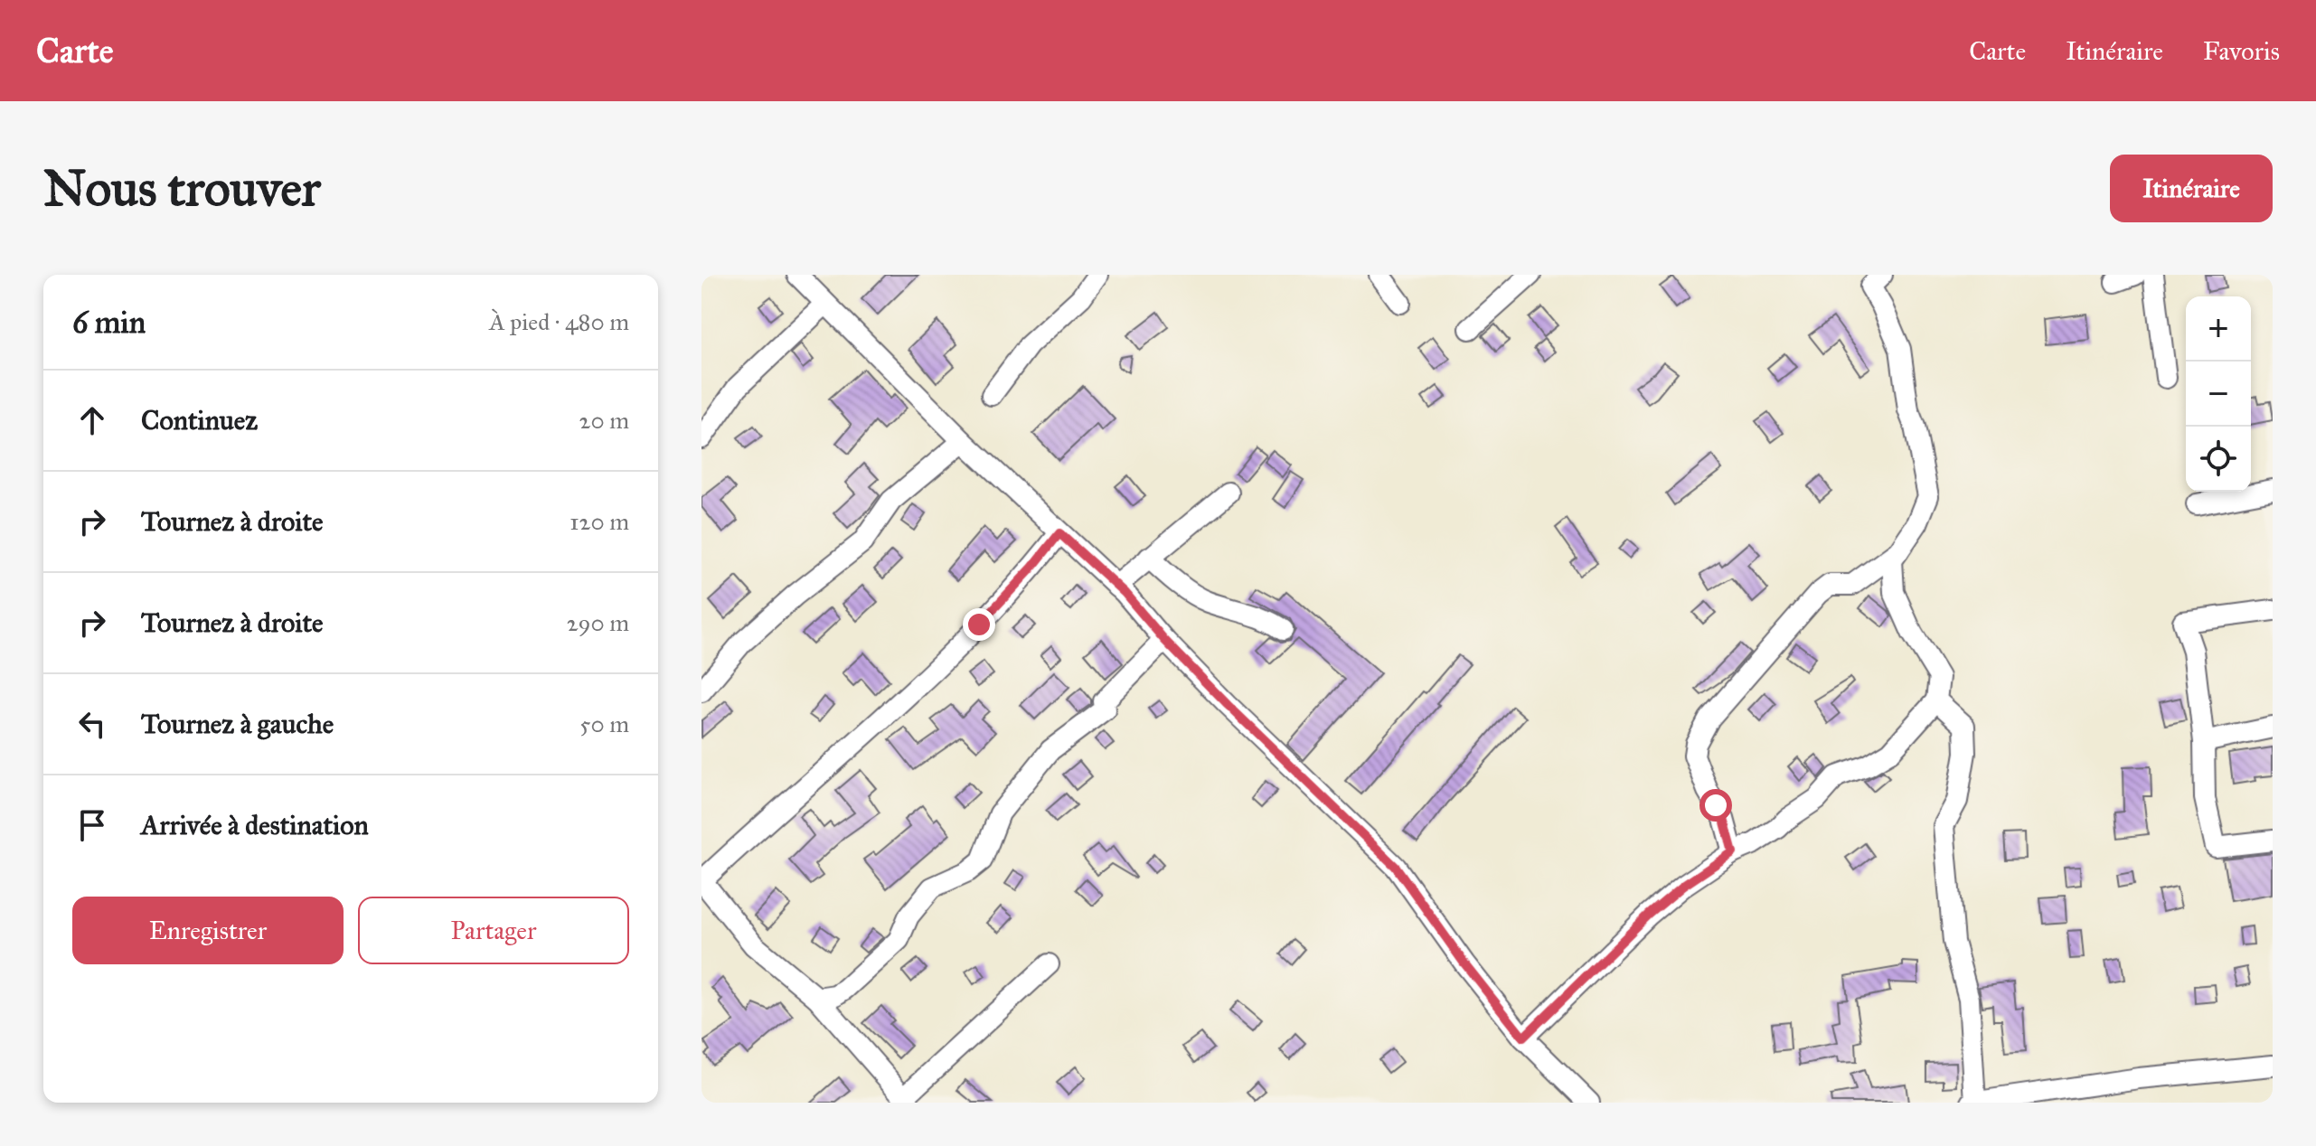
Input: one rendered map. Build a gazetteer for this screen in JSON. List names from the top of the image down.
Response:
{
  "page": {
    "header": "Carte",
    "nav": ["Carte", "Itinéraire", "Favoris"],
    "buttons": [
      "Itinéraire",
      ["Enregistrer", "Partager"]
    ],
    "title": "Nous trouver",
    "heading": ["6 min", "À pied · 480 m"],
    "map_buttons": ["+", "−"],
    "list": [
      ["Continuez", "20 m"],
      ["Tournez à droite", "120 m"],
      ["Tournez à droite", "290 m"],
      ["Tournez à gauche", "50 m"],
      "Arrivée à destination"
    ]
  }
}
